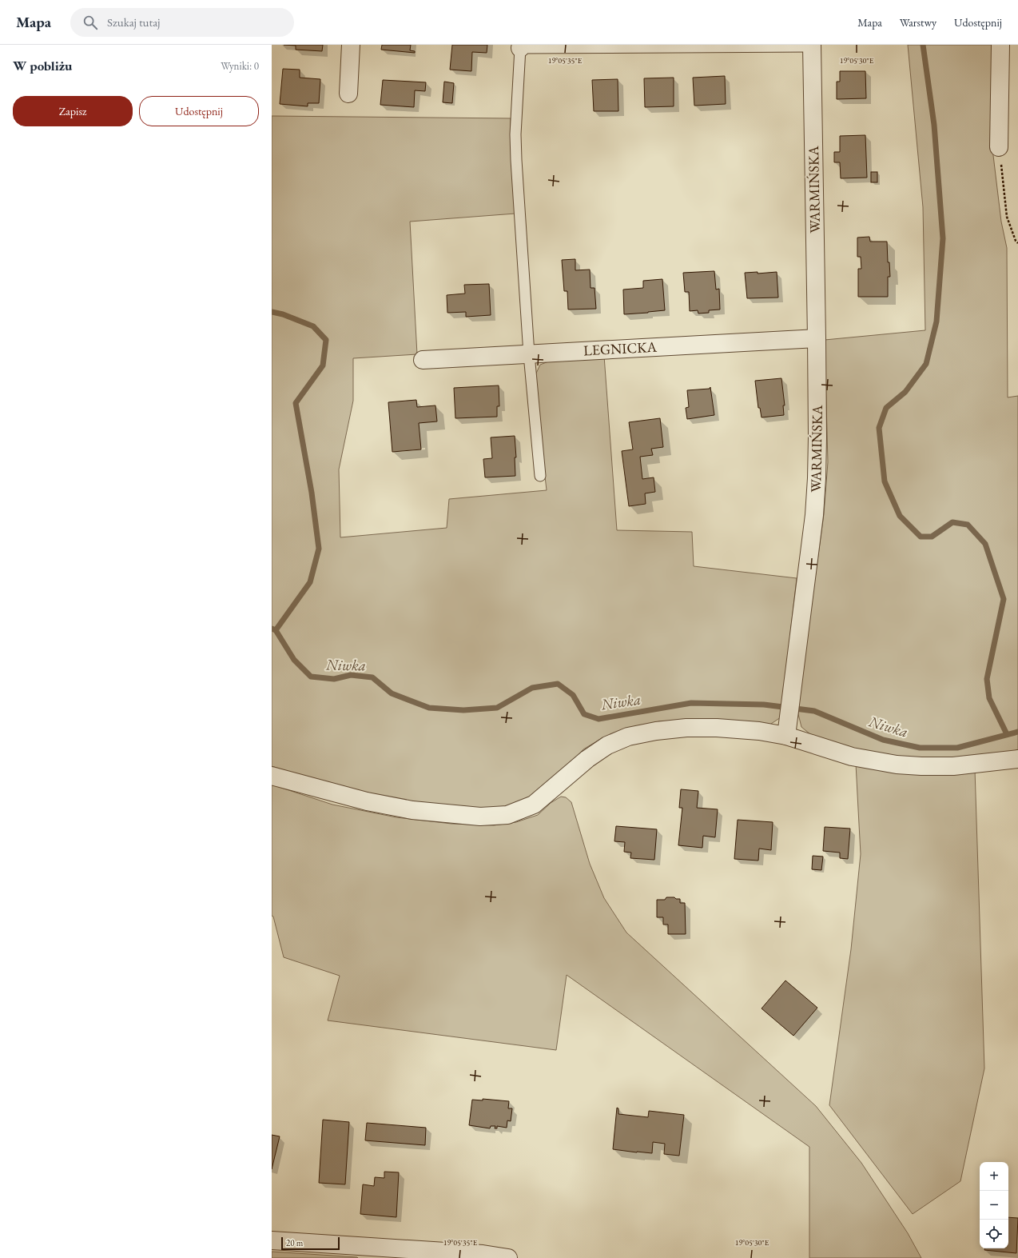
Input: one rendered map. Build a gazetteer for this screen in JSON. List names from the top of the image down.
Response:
{
  "streets": {
    "street": ["WARMIŃSKA", "LEGNICKA"]
  },
  "crossings": [
    ["WARMIŃSKA", "LEGNICKA"]
  ],
  "water": ["Niwka"],
  "scale_bar": "20 m",
  "page": {
    "header": "Mapa",
    "search": "Szukaj tutaj",
    "nav": ["Mapa", "Warstwy", "Udostępnij"],
    "heading": ["W pobliżu", "Wyniki: 0"],
    "buttons": ["Zapisz", "Udostępnij"],
    "map_buttons": ["+", "−"],
    "scale": "20 m"
  },
  "coordinates": ["19°05'35\"E", "19°05'30\"E"]
}
